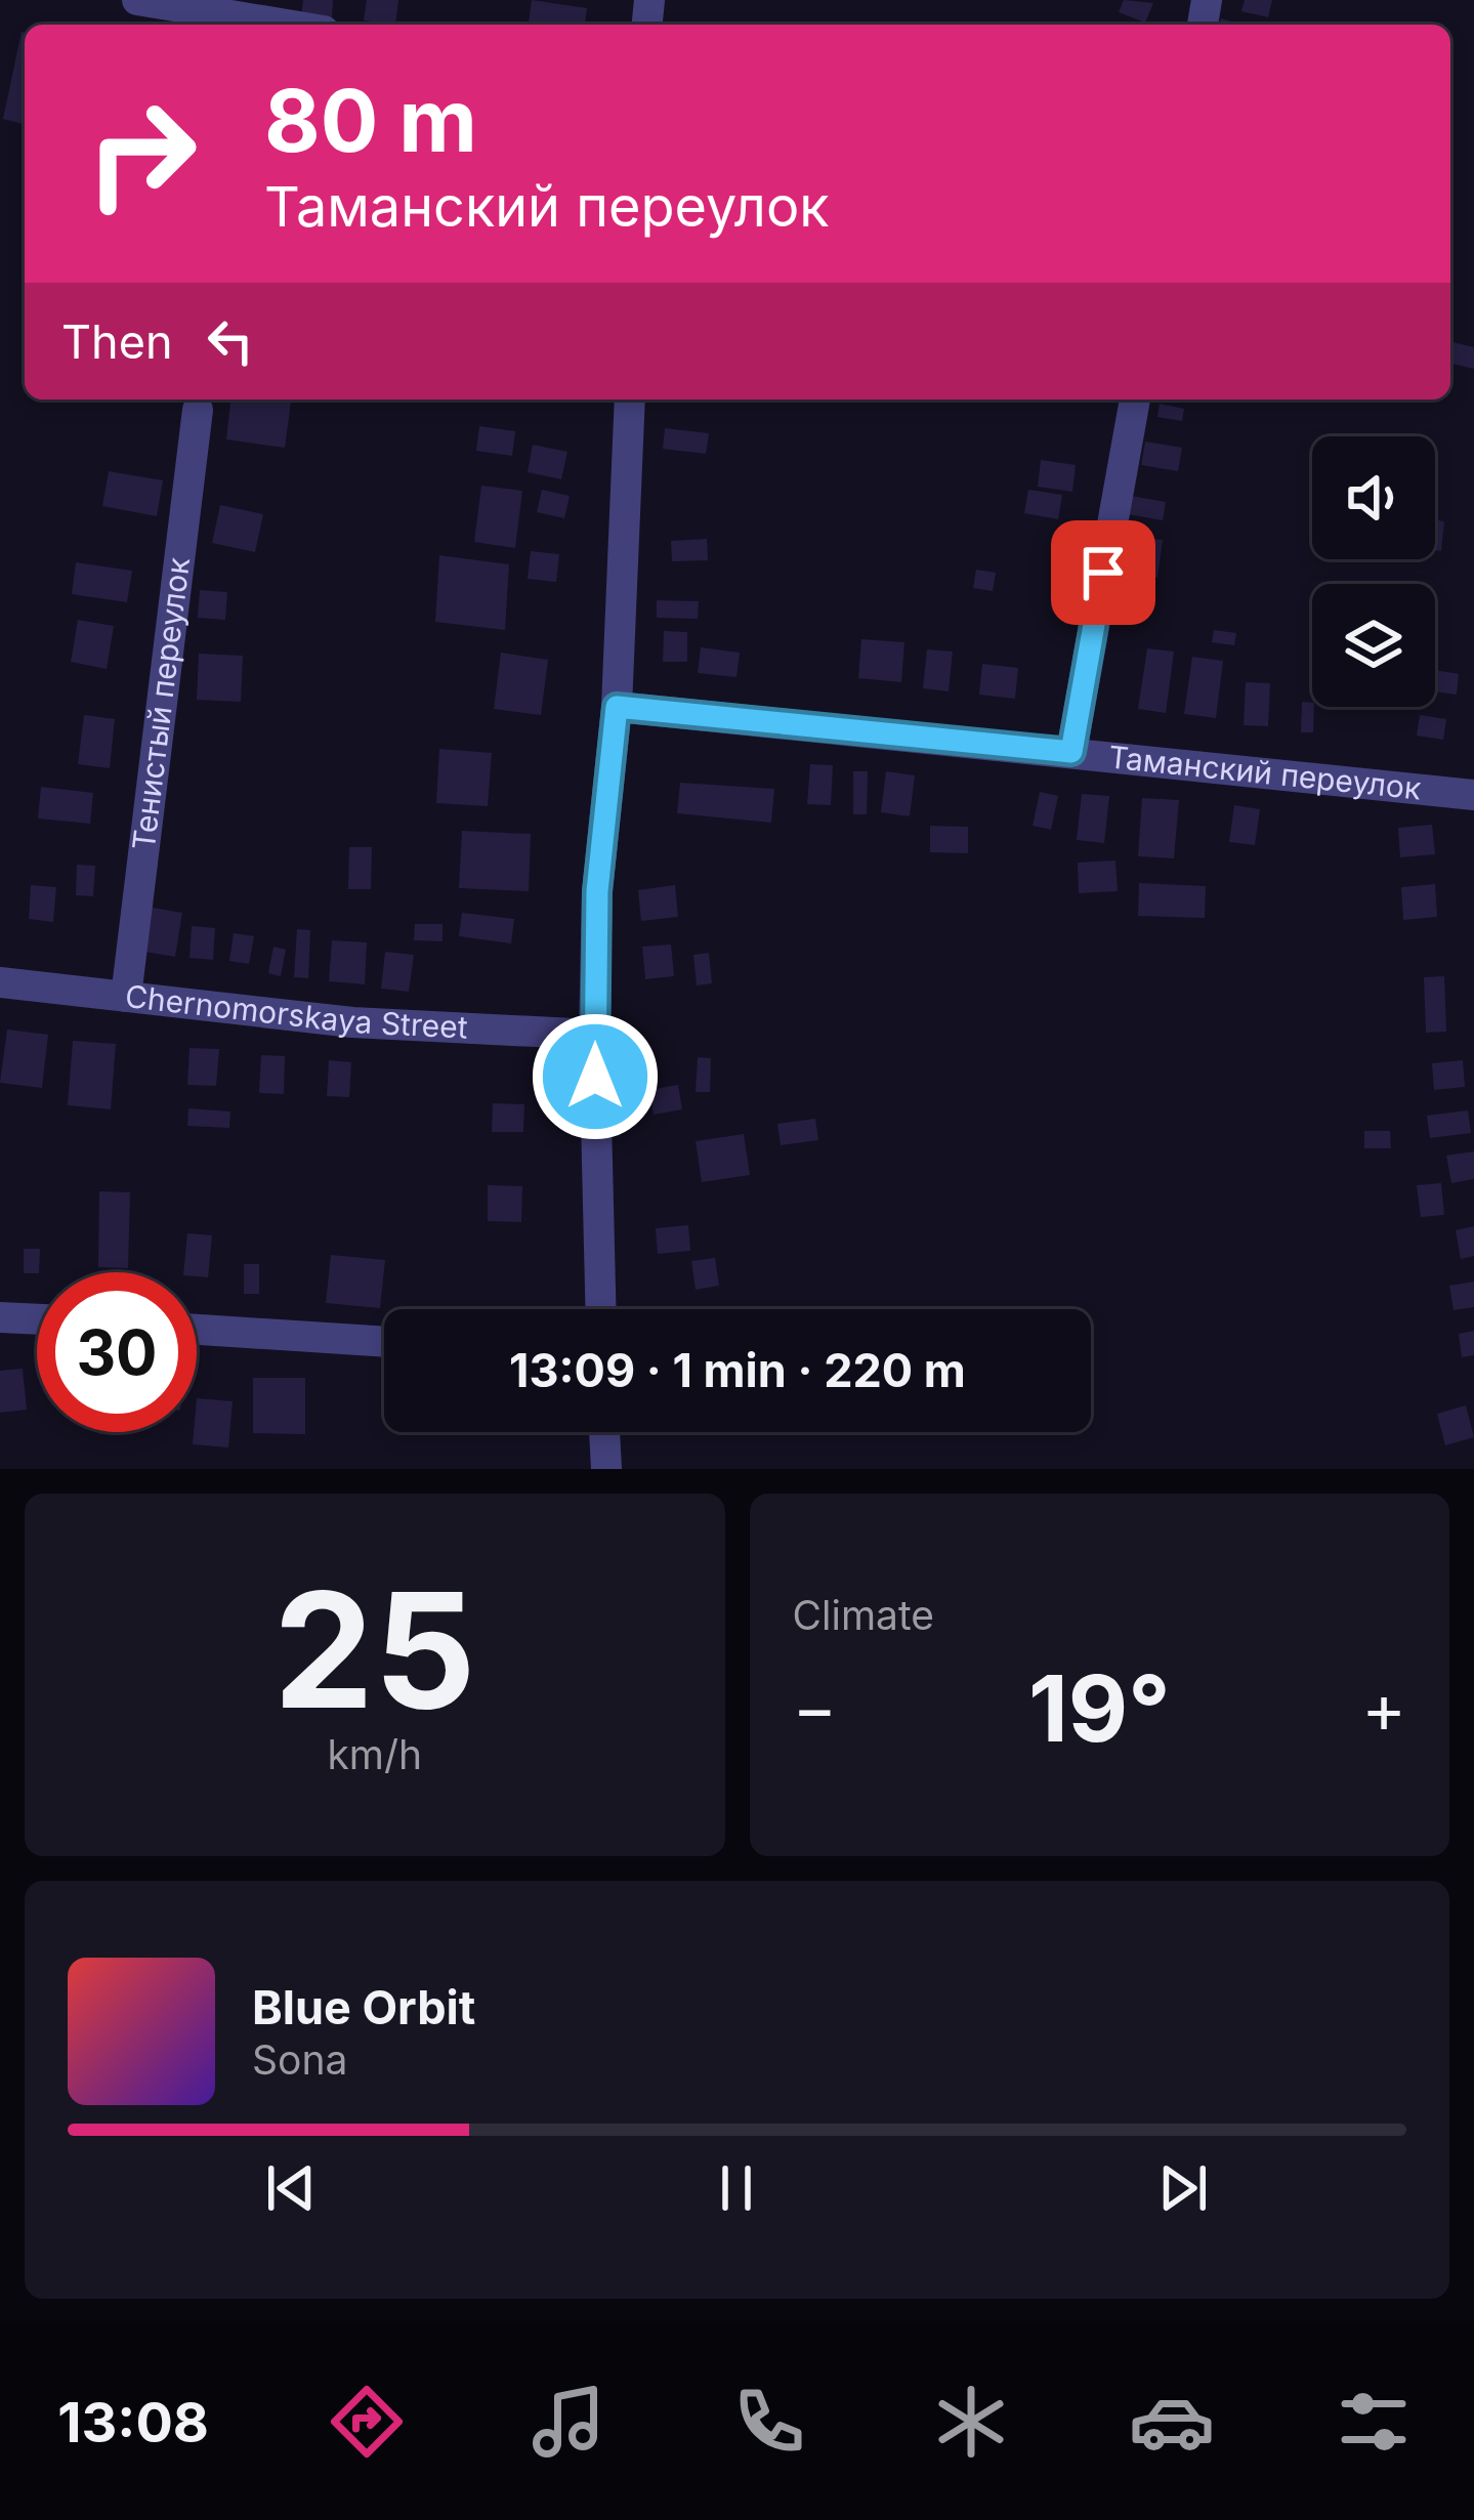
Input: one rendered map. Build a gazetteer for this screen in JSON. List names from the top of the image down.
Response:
{
  "streets": {
    "street": ["Тенистый переулок", "Таманский переулок", "Chernomorskaya Street"]
  },
  "crossings": [
    ["Тенистый переулок", "Chernomorskaya Street"]
  ],
  "page": {
    "turn": ["80 m", "Таманский переулок"],
    "then": "Then",
    "limit": "30",
    "trip": "13:09 · 1 min · 220 m",
    "tile": [
      ["25", "km/h"],
      "Climate"
    ],
    "heat": ["−", "19°", "+"],
    "song": ["Blue Orbit", "Sona"],
    "tabs": "13:08"
  }
}
